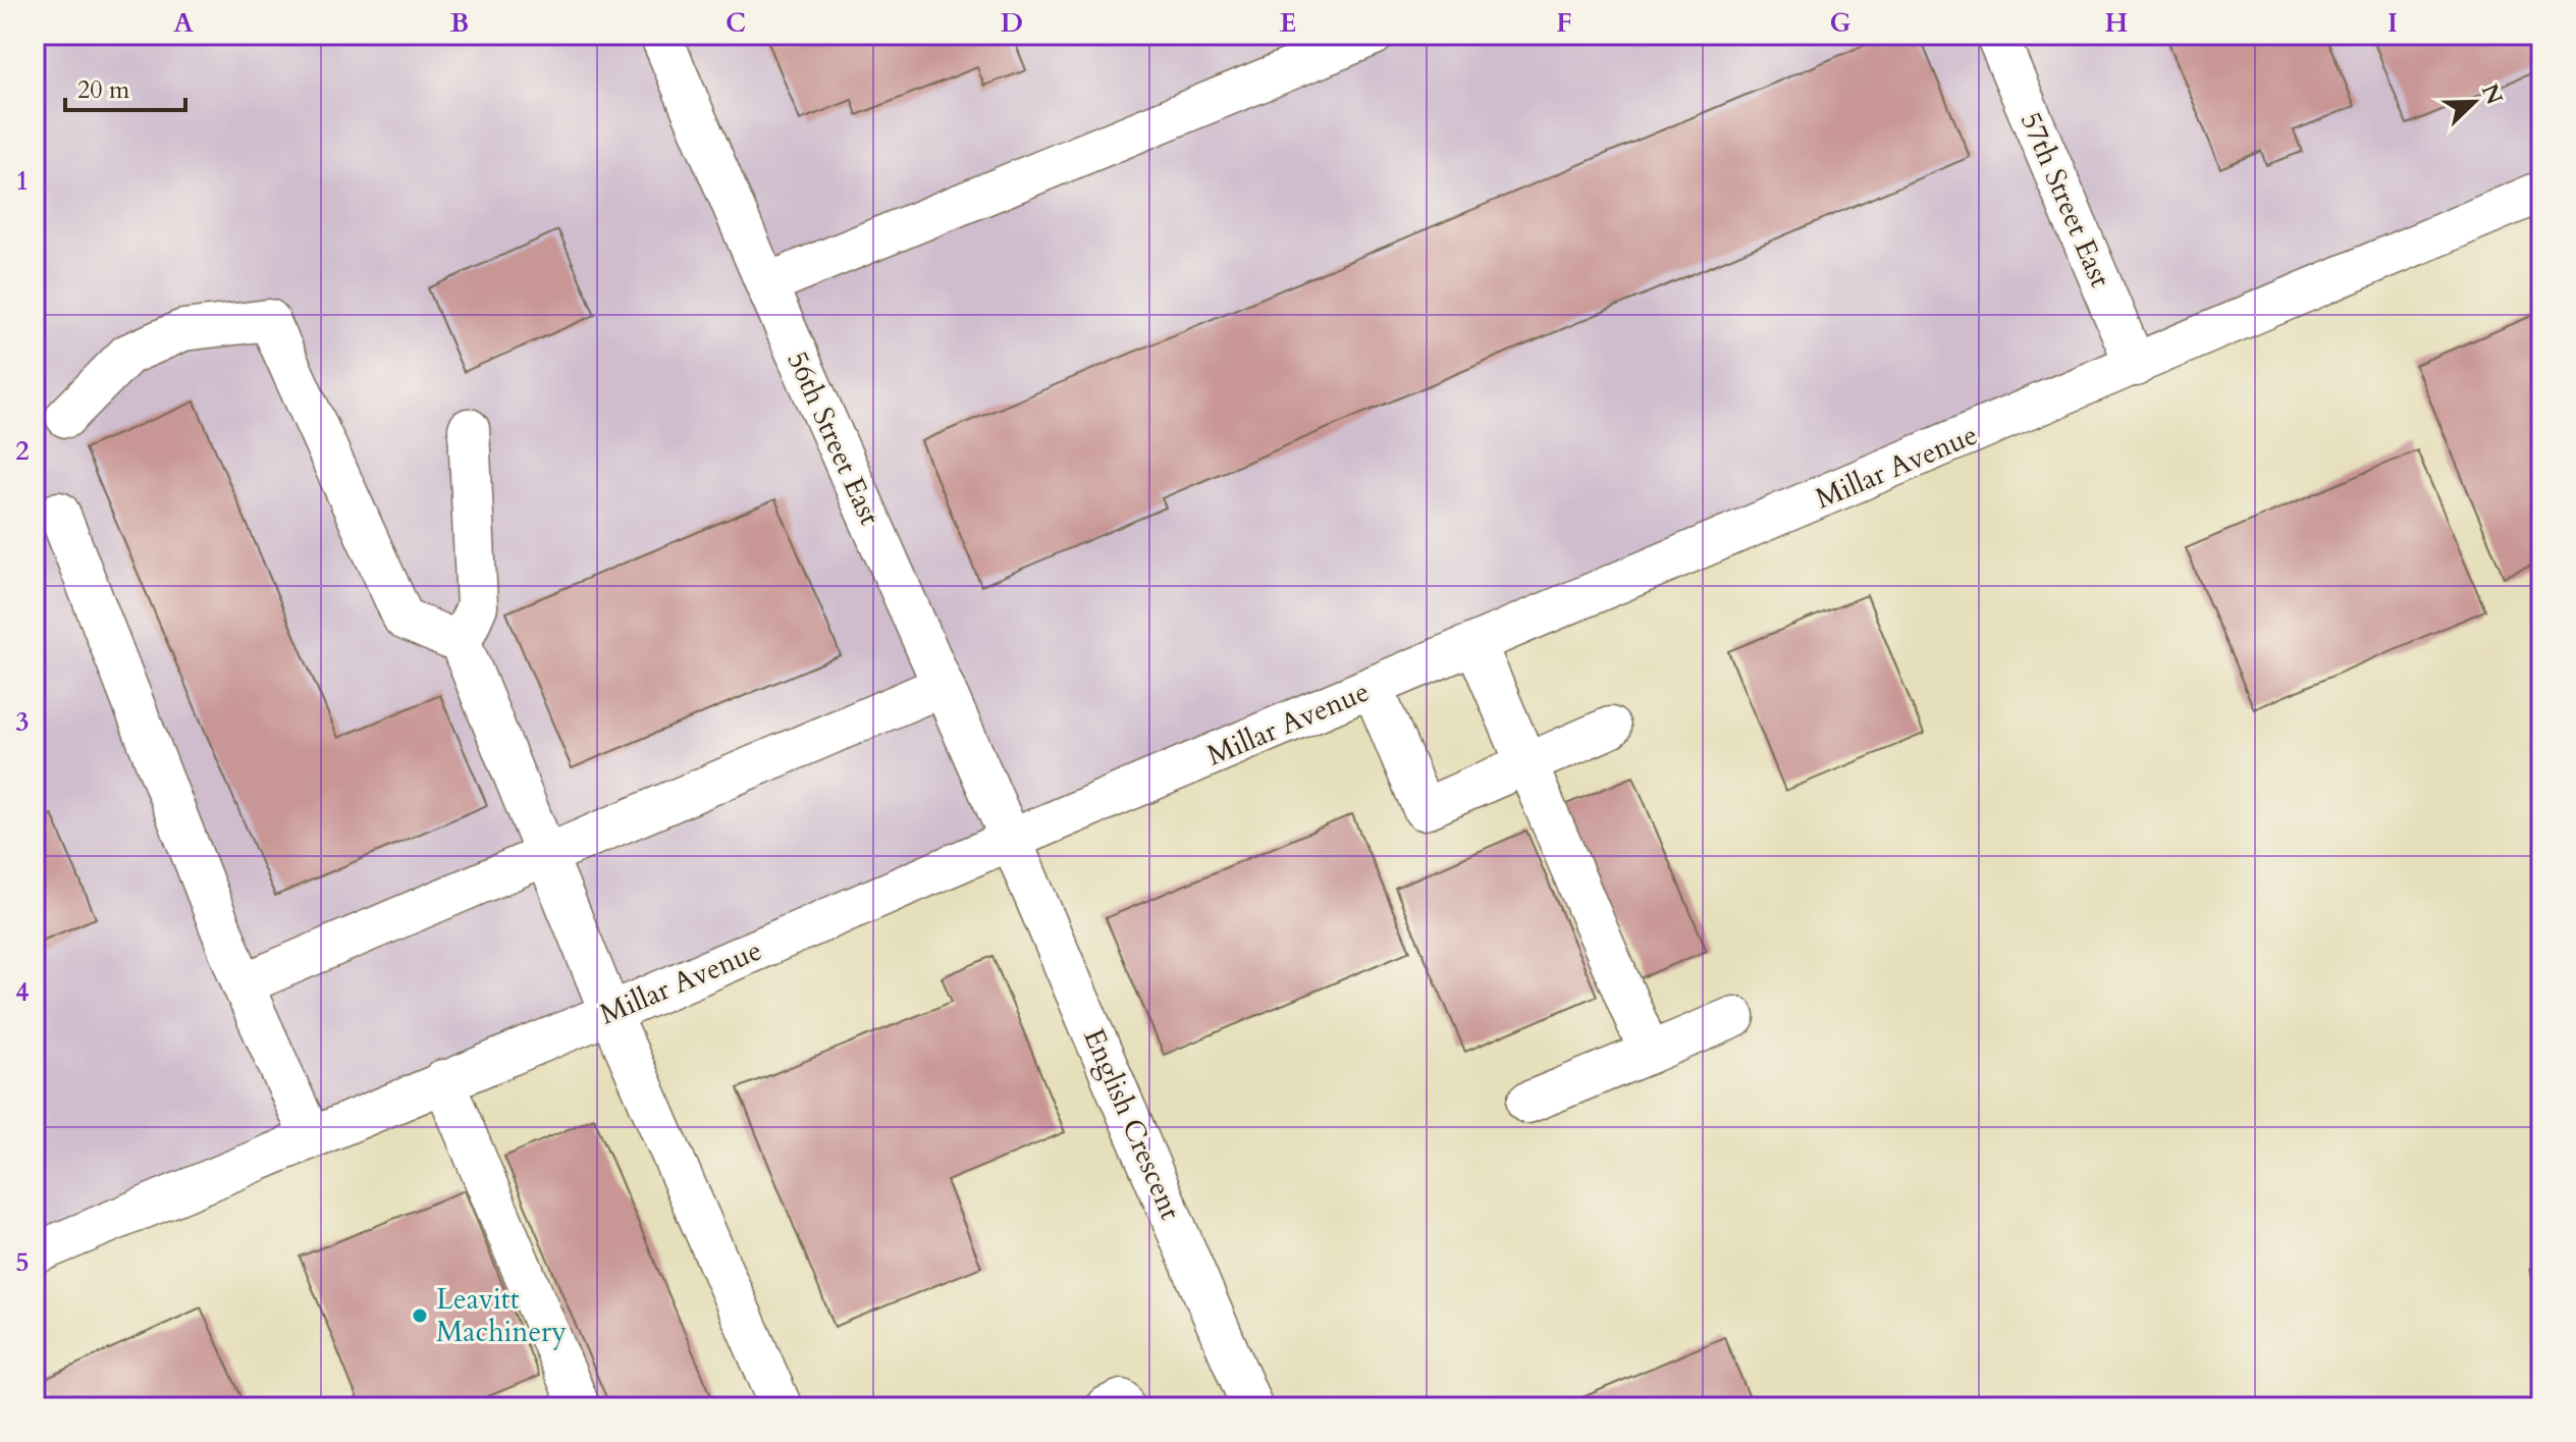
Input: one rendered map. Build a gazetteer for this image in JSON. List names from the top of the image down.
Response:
{
  "streets": {
    "street": [
      "57th Street East",
      "56th Street East",
      "Millar Avenue",
      "English Crescent"
    ]
  },
  "crossings": [
    ["57th Street East", "Millar Avenue"],
    ["56th Street East", "Millar Avenue"],
    ["56th Street East", "English Crescent"],
    ["Millar Avenue", "English Crescent"]
  ],
  "places": ["Leavitt Machinery"],
  "scale_bar": "20 m",
  "north": "top right",
  "grid": {
    "columns": [
      "A",
      "B",
      "C",
      "D",
      "E",
      "F",
      "G",
      "H",
      "I"
    ],
    "rows": [
      "1",
      "2",
      "3",
      "4",
      "5"
    ]
  }
}
